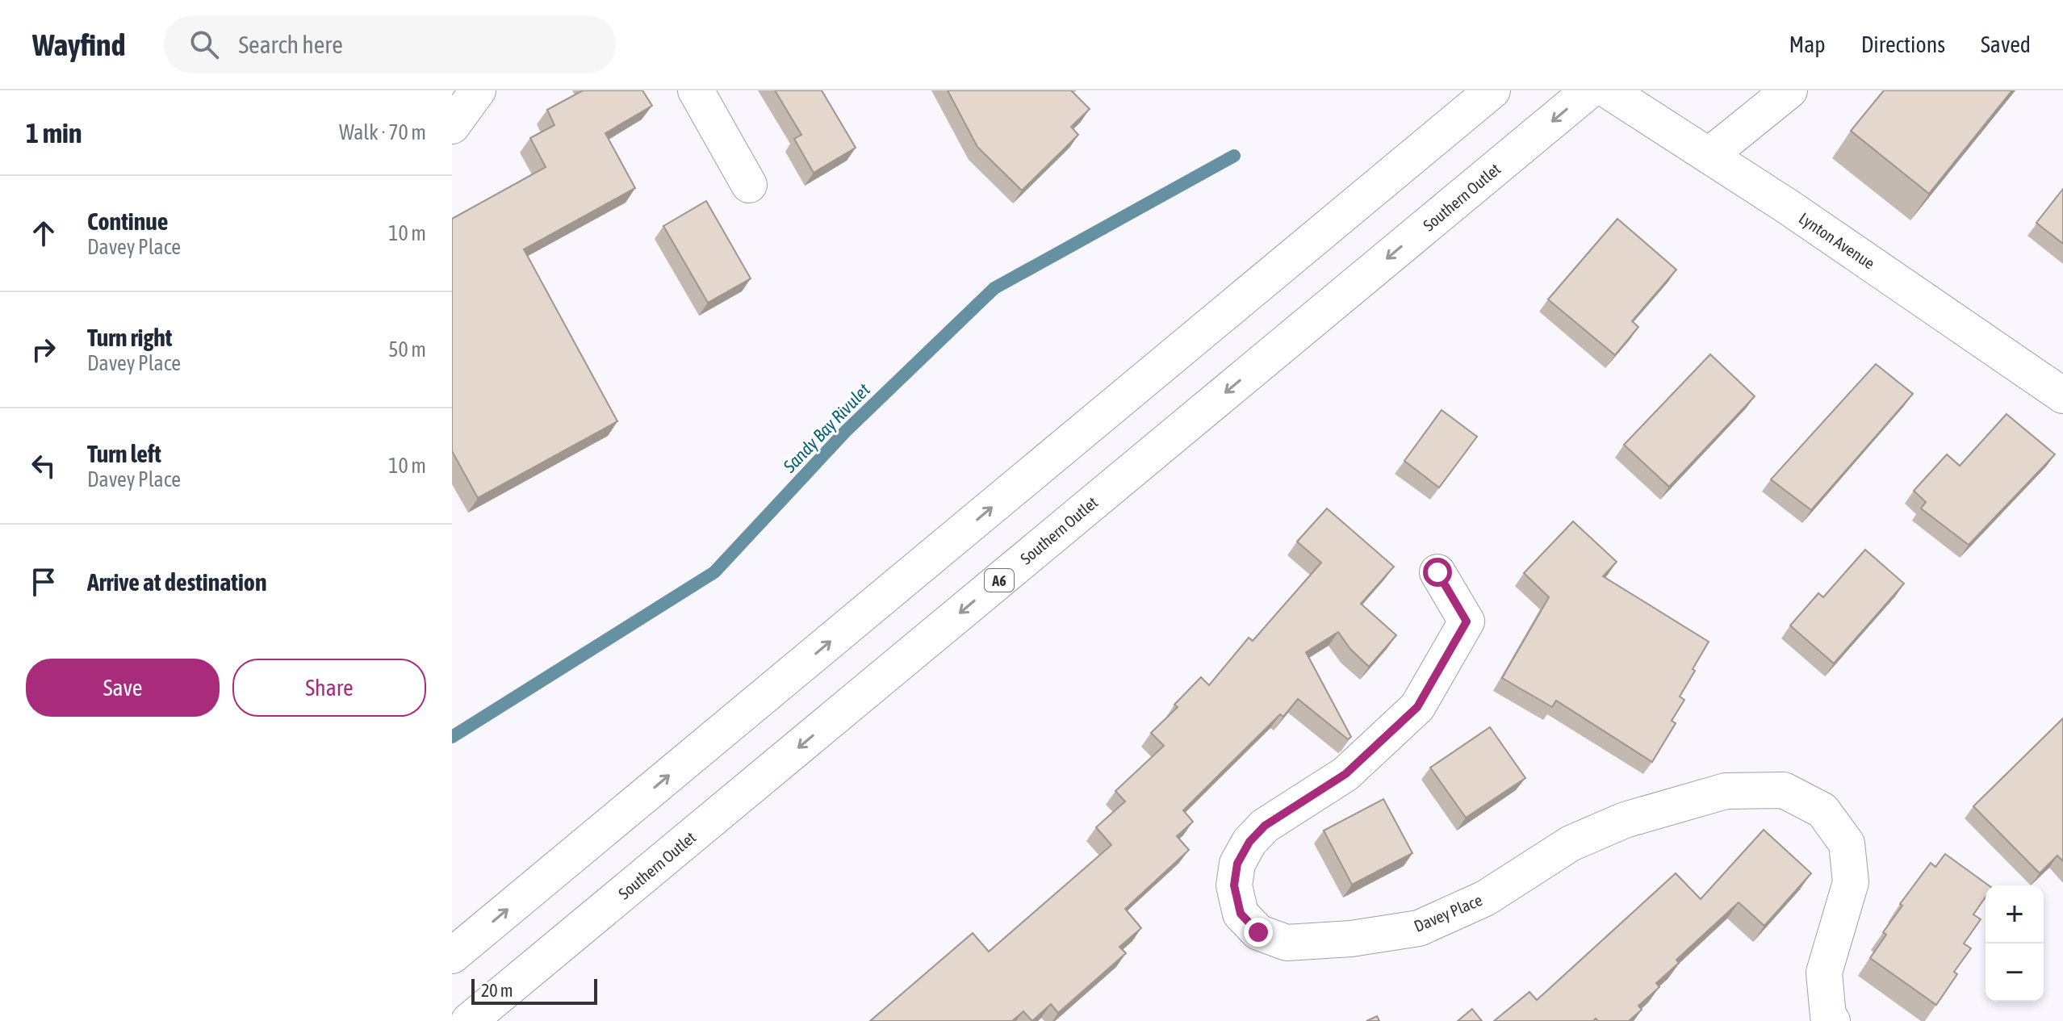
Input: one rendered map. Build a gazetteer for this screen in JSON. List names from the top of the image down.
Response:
{
  "streets": {
    "main road": [
      "Southern Outlet",
      "Lynton Avenue",
      "A6",
      "Davey Place"
    ]
  },
  "water": ["Sandy Bay Rivulet"],
  "scale_bar": "20 m",
  "page": {
    "header": "Wayfind",
    "search": "Search here",
    "nav": ["Map", "Directions", "Saved"],
    "heading": ["1 min", "Walk · 70 m"],
    "list": [
      ["Continue", "Davey Place", "10 m"],
      ["Turn right", "Davey Place", "50 m"],
      ["Turn left", "Davey Place", "10 m"],
      "Arrive at destination"
    ],
    "buttons": ["Save", "Share"],
    "map_buttons": ["+", "−"],
    "scale": "20 m"
  }
}
